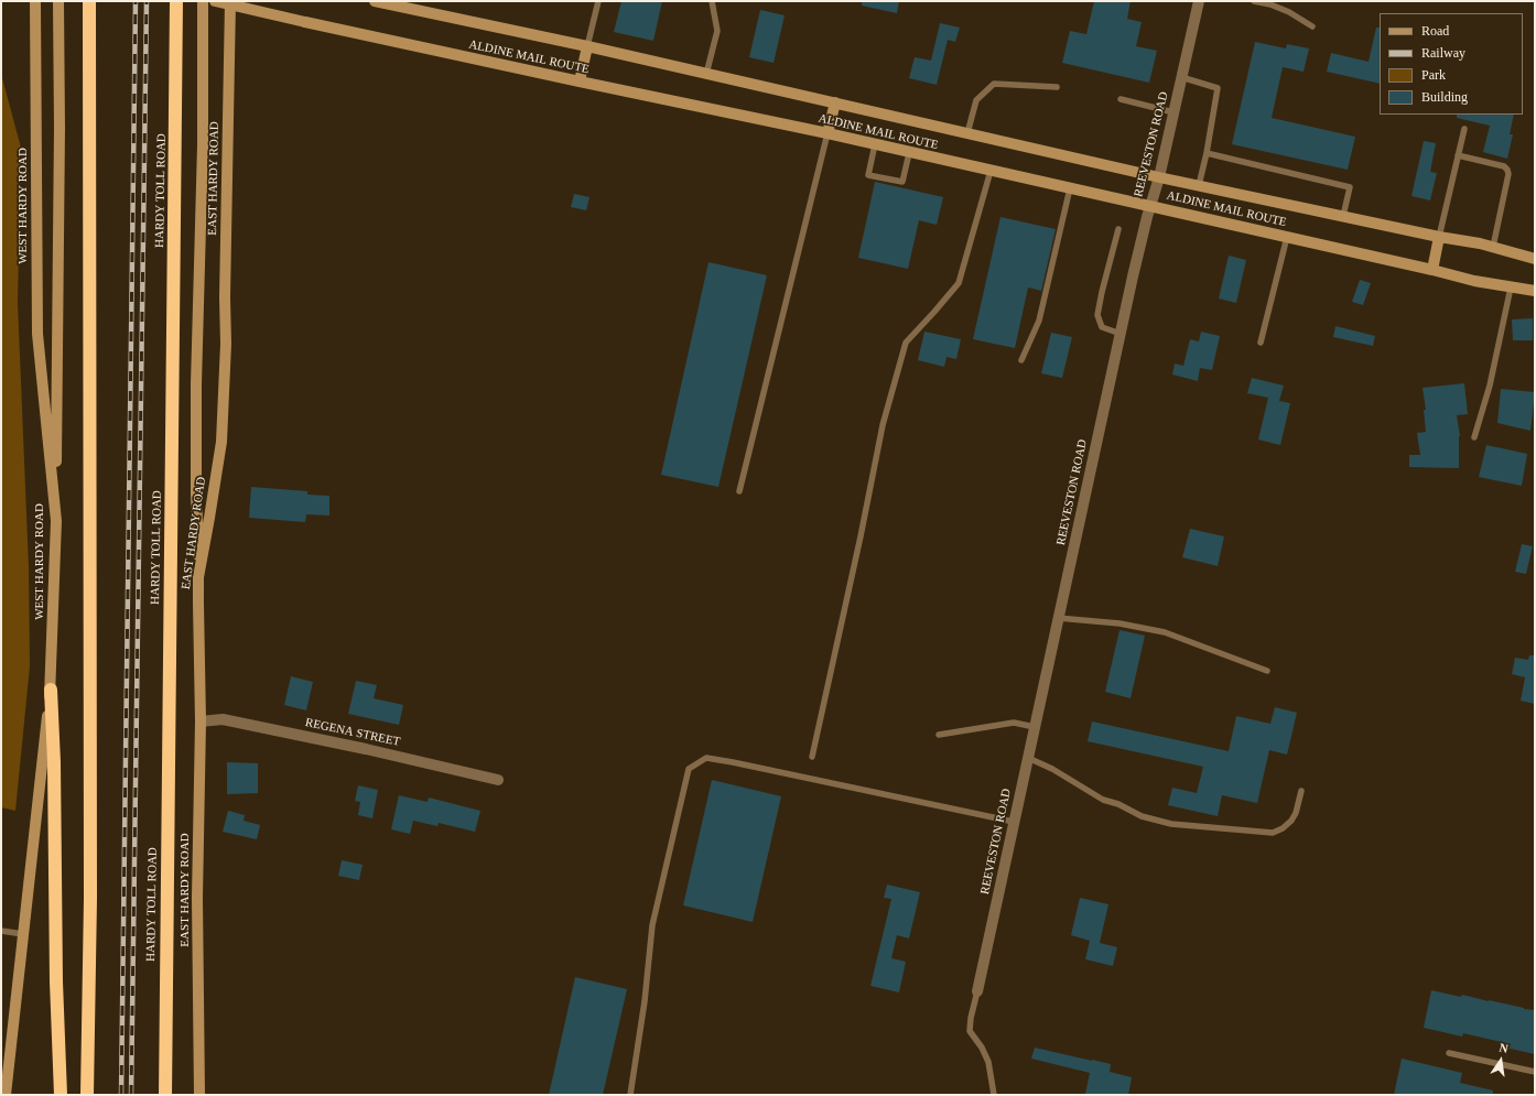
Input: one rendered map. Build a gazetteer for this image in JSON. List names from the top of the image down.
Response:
{
  "streets": {
    "highway": ["HARDY TOLL ROAD"],
    "main road": ["ALDINE MAIL ROUTE", "EAST HARDY ROAD", "WEST HARDY ROAD"],
    "street": ["REEVESTON ROAD", "REGENA STREET"]
  },
  "crossings": [
    ["ALDINE MAIL ROUTE", "REEVESTON ROAD"],
    ["EAST HARDY ROAD", "REGENA STREET"]
  ],
  "legend": [
    "Road",
    "Railway",
    "Park",
    "Building"
  ],
  "north": "top"
}
